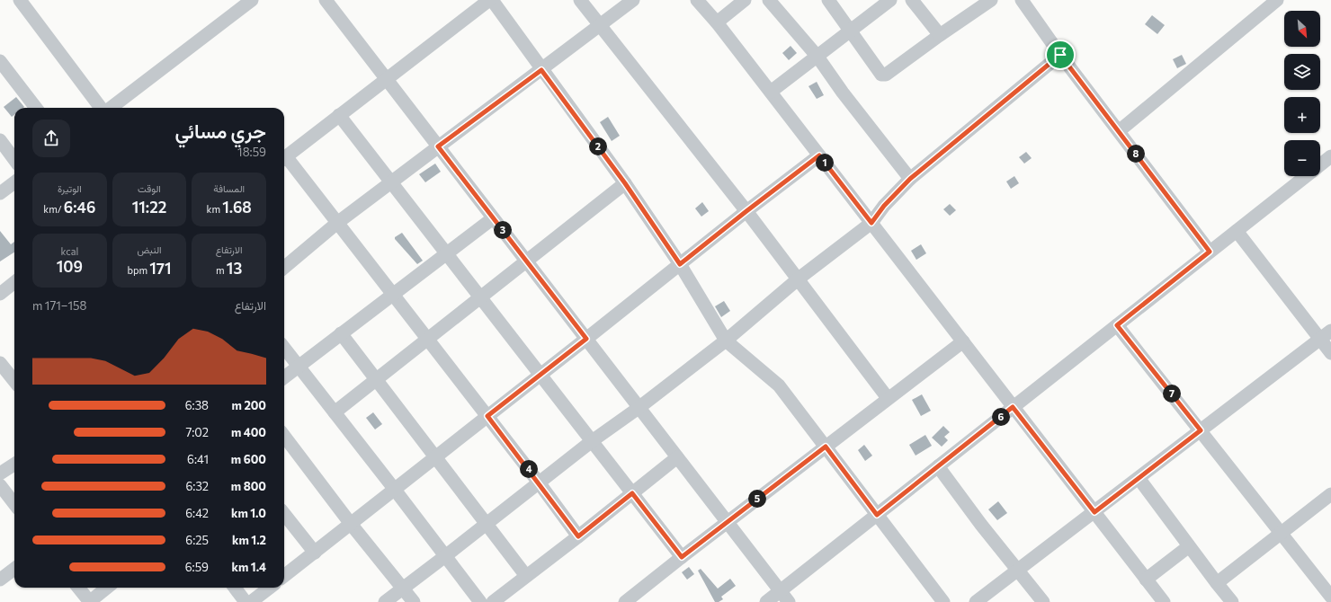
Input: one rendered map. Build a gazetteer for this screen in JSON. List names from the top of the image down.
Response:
{
  "north": "bottom right",
  "page": {
    "map_buttons": ["+", "−"],
    "heading": ["جري مسائي", "18:59"],
    "pins": [
      "2",
      "8",
      "1",
      "3",
      "7",
      "6",
      "4",
      "5"
    ],
    "stats": [
      ["المسافة", "1.68 km"],
      ["الوقت", "11:22"],
      ["الوتيرة", "6:46 /km"],
      ["الارتفاع", "13 m"],
      ["النبض", "171 bpm"],
      ["kcal", "109"]
    ],
    "chart": ["الارتفاع", "158–171 m"],
    "list": [
      {
        "name": "200 m",
        "note": "6:38"
      },
      {
        "name": "400 m",
        "note": "7:02"
      },
      {
        "name": "600 m",
        "note": "6:41"
      },
      {
        "name": "800 m",
        "note": "6:32"
      },
      {
        "name": "1.0 km",
        "note": "6:42"
      },
      {
        "name": "1.2 km",
        "note": "6:25"
      },
      {
        "name": "1.4 km",
        "note": "6:59"
      }
    ]
  }
}
